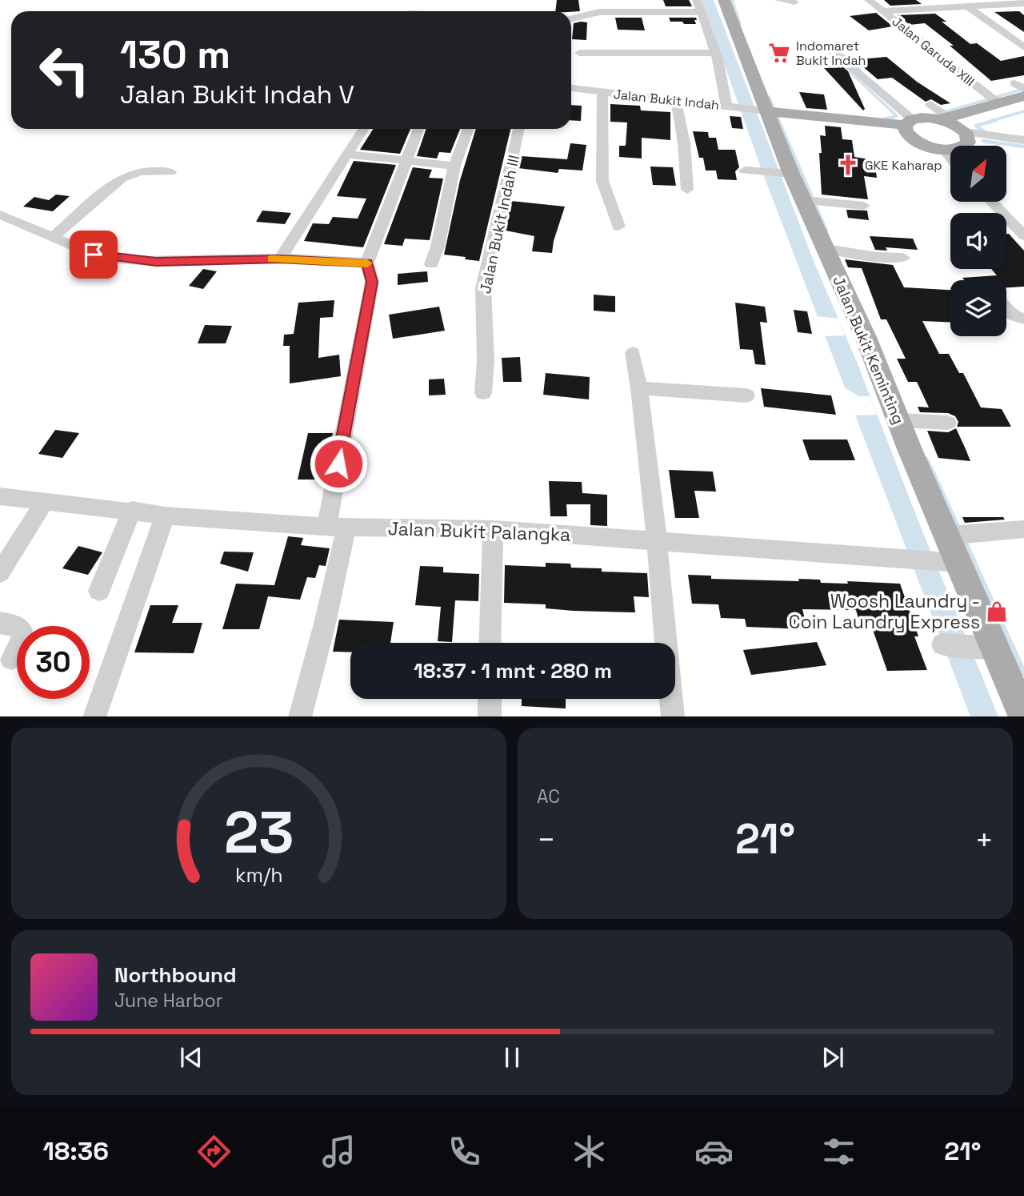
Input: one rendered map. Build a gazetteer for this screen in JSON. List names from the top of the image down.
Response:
{
  "streets": {
    "main road": ["Jalan Bukit Keminting"],
    "street": [
      "Jalan Garuda XIII",
      "Jalan Bukit Indah",
      "Jalan Bukit Indah III",
      "Jalan Bukit Palangka"
    ]
  },
  "crossings": [
    ["Jalan Bukit Indah", "Jalan Bukit Keminting"],
    ["Jalan Bukit Keminting", "Jalan Bukit Palangka"]
  ],
  "places": {
    "supermarket": ["Indomaret Bukit Indah"],
    "church": ["GKE Kaharap"],
    "shop": ["Woosh Laundry - Coin Laundry Express"]
  },
  "north": "top right",
  "page": {
    "turn": ["130 m", "Jalan Bukit Indah V"],
    "limit": "30",
    "trip": "18:37 · 1 mnt · 280 m",
    "tile": "AC",
    "heat": ["−", "21°", "+"],
    "song": ["Northbound", "June Harbor"],
    "tabs": ["18:36", "21°"],
    "gauge": ["23", "km/h"]
  }
}
